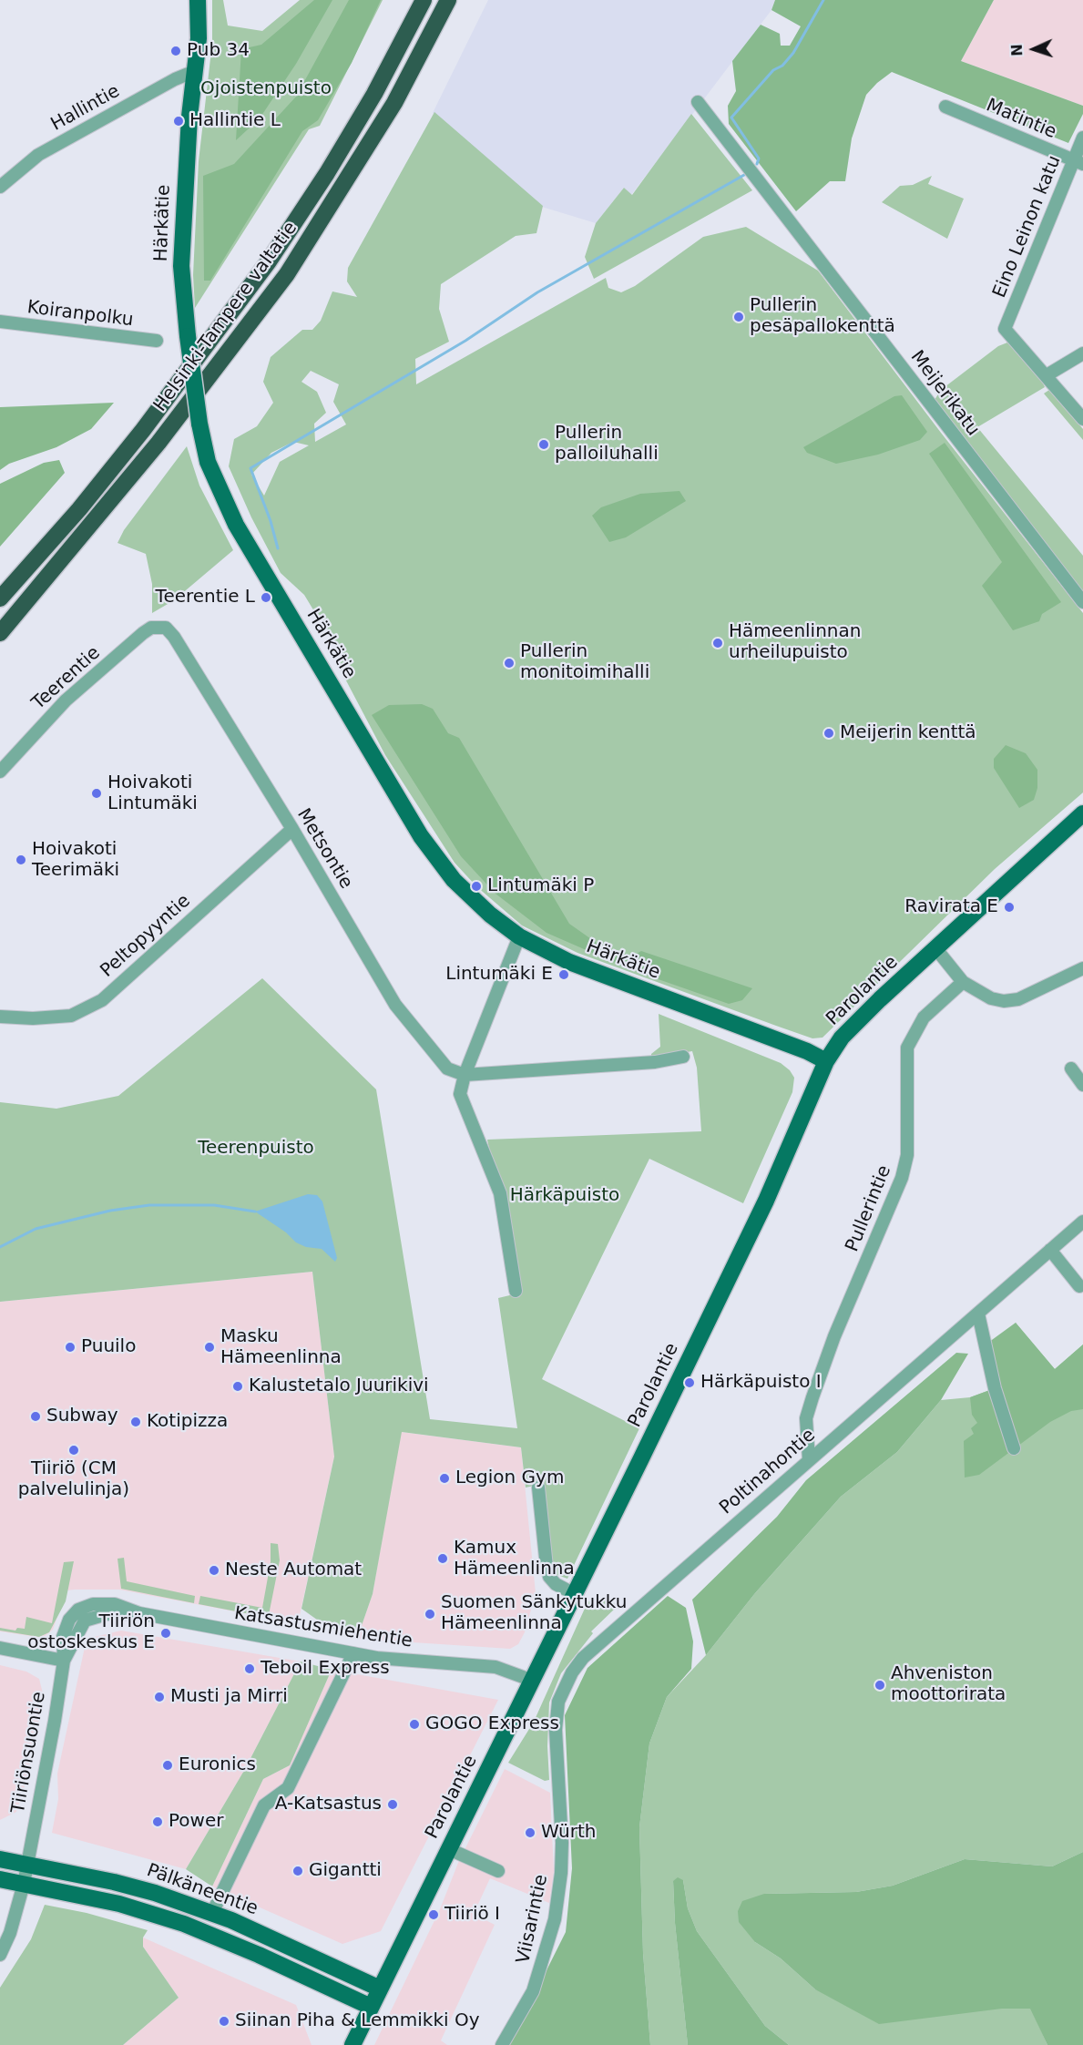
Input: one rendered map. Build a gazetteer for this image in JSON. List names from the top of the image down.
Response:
{
  "streets": {
    "highway": ["Helsinki-Tampere valtatie"],
    "main road": ["Härkätie", "Parolantie", "Pälkäneentie"],
    "street": [
      "Hallintie",
      "Matintie",
      "Eino Leinon katu",
      "Koiranpolku",
      "Meijerikatu",
      "Teerentie",
      "Metsontie",
      "Peltopyyntie",
      "Pullerintie",
      "Poltinahontie",
      "Katsastusmiehentie",
      "Tiiriönsuontie",
      "Viisarintie"
    ]
  },
  "crossings": [
    ["Hallintie", "Härkätie"],
    ["Matintie", "Eino Leinon katu"],
    ["Härkätie", "Parolantie"],
    ["Teerentie", "Metsontie"],
    ["Metsontie", "Peltopyyntie"],
    ["Parolantie", "Katsastusmiehentie"],
    ["Parolantie", "Pälkäneentie"],
    ["Pullerintie", "Poltinahontie"],
    ["Poltinahontie", "Viisarintie"],
    ["Katsastusmiehentie", "Tiiriönsuontie"],
    ["Tiiriönsuontie", "Pälkäneentie"]
  ],
  "parks": ["Ojoistenpuisto", "Teerenpuisto", "Härkäpuisto"],
  "places": [
    "Pub 34",
    "Hallintie L",
    "Pullerin pesäpallokenttä",
    "Pullerin palloiluhalli",
    "Teerentie L",
    "Hämeenlinnan urheilupuisto",
    "Pullerin monitoimihalli",
    "Meijerin kenttä",
    "Hoivakoti Lintumäki",
    "Hoivakoti Teerimäki",
    "Lintumäki P",
    "Ravirata E",
    "Lintumäki E",
    "Puuilo",
    "Masku Hämeenlinna",
    "Härkäpuisto I",
    "Kalustetalo Juurikivi",
    "Subway",
    "Kotipizza",
    "Tiiriö (CM palvelulinja)",
    "Legion Gym",
    "Kamux Hämeenlinna",
    "Neste Automat",
    "Suomen Sänkytukku Hämeenlinna",
    "Tiiriön ostoskeskus E",
    "Teboil Express",
    "Ahveniston moottorirata",
    "Musti ja Mirri",
    "GOGO Express",
    "Euronics",
    "A-Katsastus",
    "Power",
    "Würth",
    "Gigantti",
    "Tiiriö I",
    "Siinan Piha & Lemmikki Oy"
  ],
  "north": "left"
}
